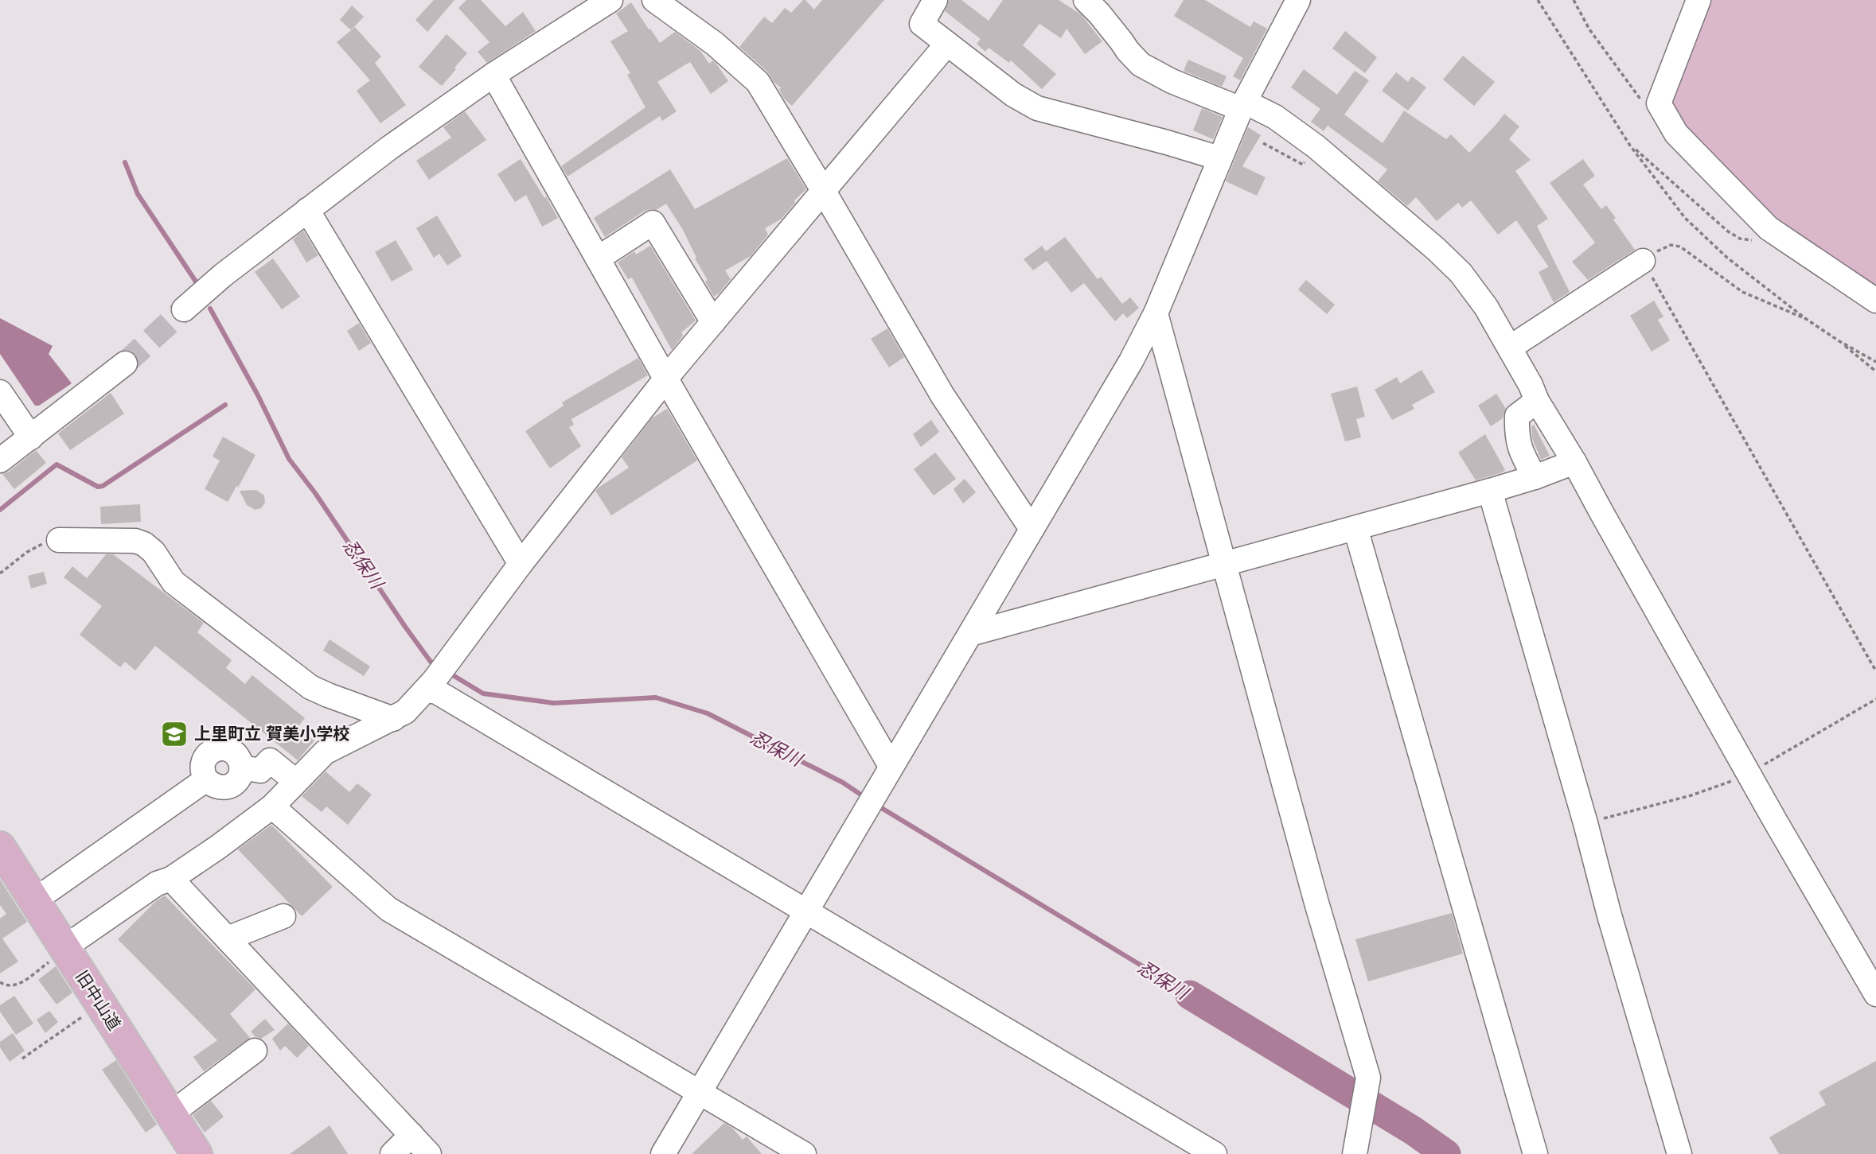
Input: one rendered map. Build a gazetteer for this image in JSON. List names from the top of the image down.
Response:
{
  "streets": {
    "main road": ["旧中山道"]
  },
  "water": ["忍保川"],
  "places": {
    "school or university": ["上里町立 賀美小学校"]
  }
}
